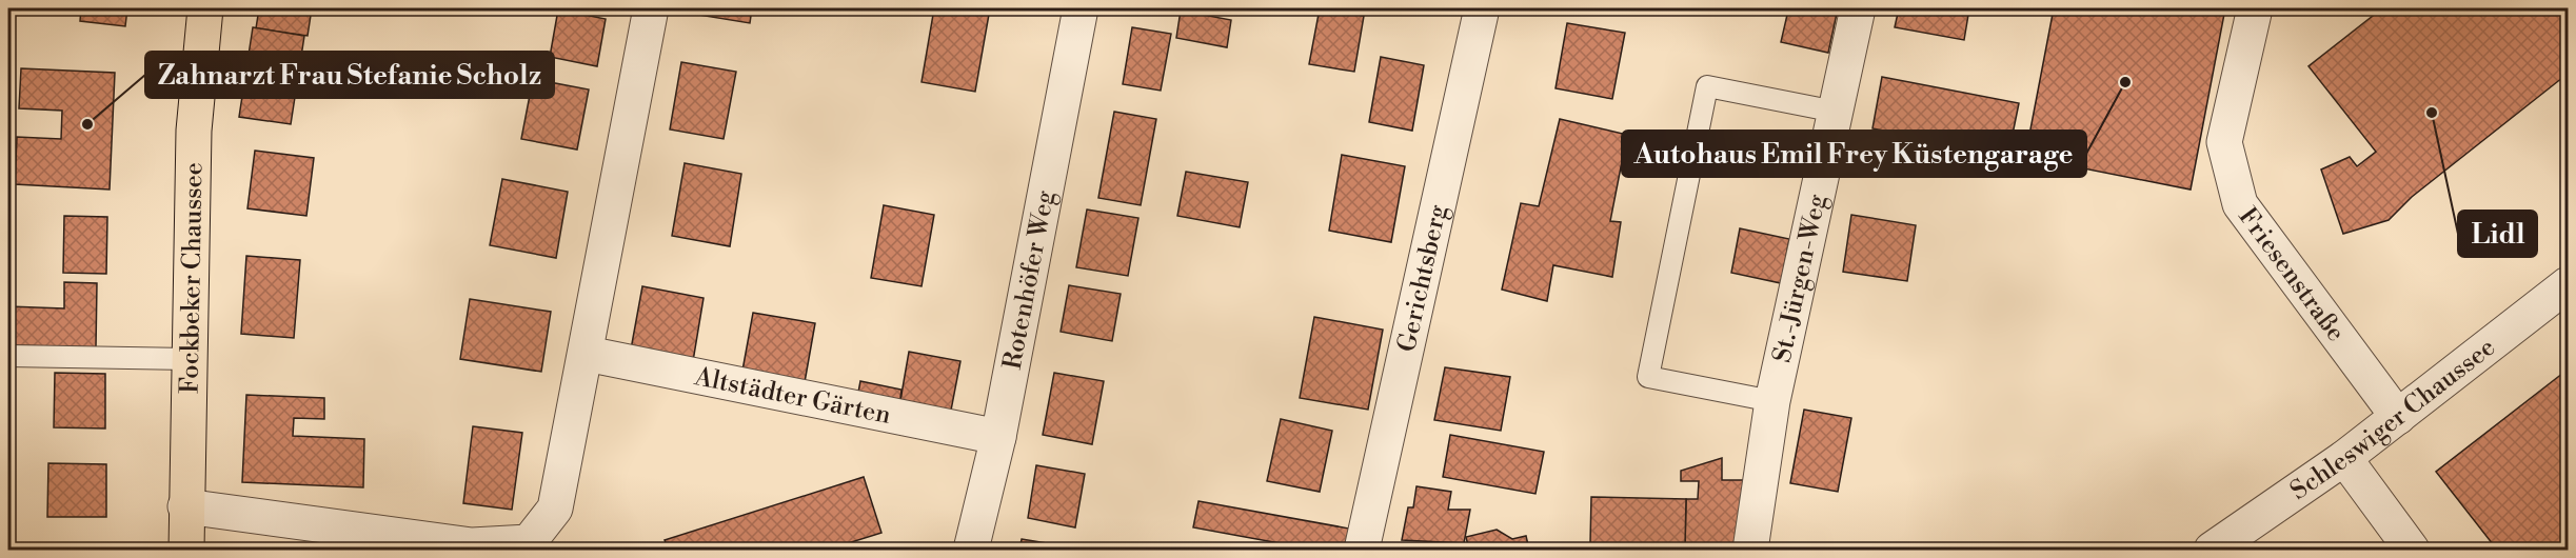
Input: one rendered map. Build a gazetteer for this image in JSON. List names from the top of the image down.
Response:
{
  "streets": {
    "main road": ["Fockbeker Chaussee"],
    "street": [
      "Friesenstraße",
      "St.-Jürgen-Weg",
      "Gerichtsberg",
      "Rotenhöfer Weg",
      "Altstädter Gärten",
      "Schleswiger Chaussee"
    ]
  },
  "crossings": [
    ["Friesenstraße", "Schleswiger Chaussee"],
    ["Rotenhöfer Weg", "Altstädter Gärten"]
  ],
  "places": ["Autohaus Emil Frey Küstengarage", "Lidl", "Zahnarzt Frau Stefanie Scholz"]
}
